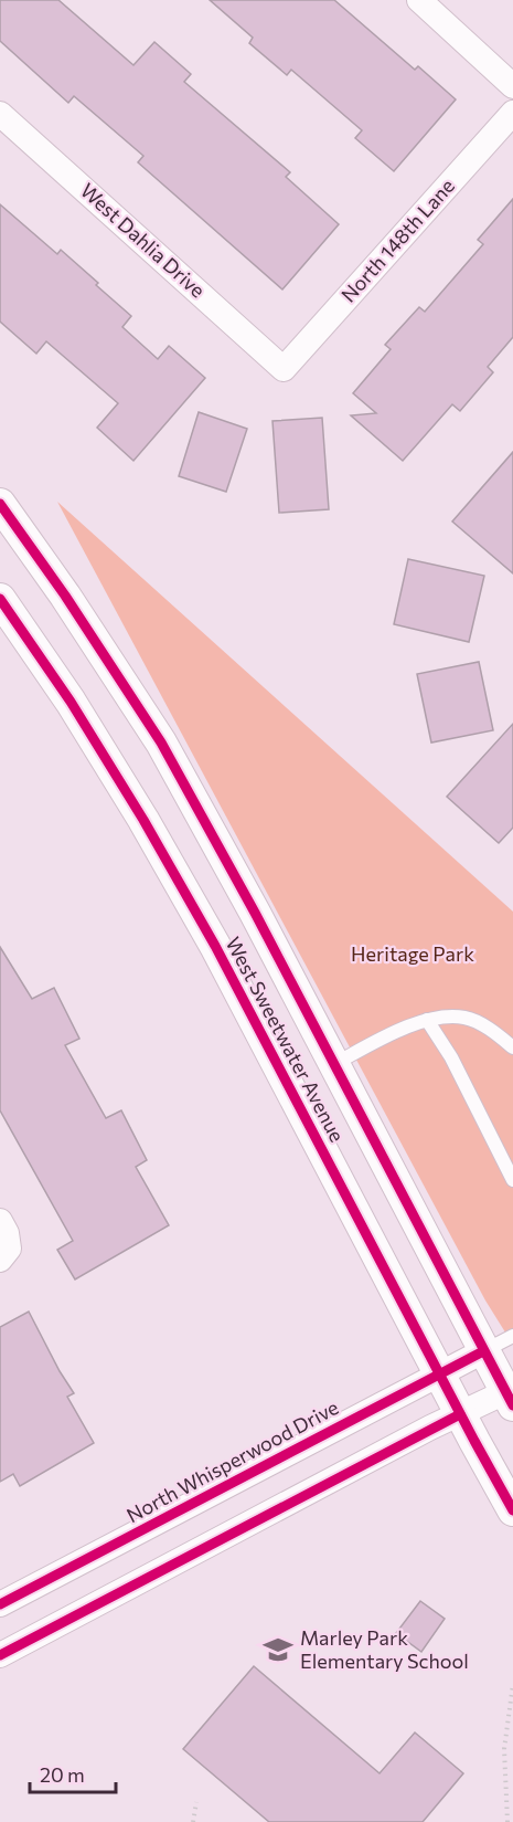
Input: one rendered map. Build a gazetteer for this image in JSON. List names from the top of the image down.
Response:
{
  "streets": {
    "street": [
      "West Dahlia Drive",
      "North 148th Lane",
      "West Sweetwater Avenue",
      "North Whisperwood Drive"
    ]
  },
  "crossings": [
    ["West Dahlia Drive", "North 148th Lane"],
    ["West Sweetwater Avenue", "North Whisperwood Drive"]
  ],
  "parks": ["Heritage Park"],
  "places": {
    "school or university": ["Marley Park Elementary School"]
  },
  "scale_bar": "20 m"
}
